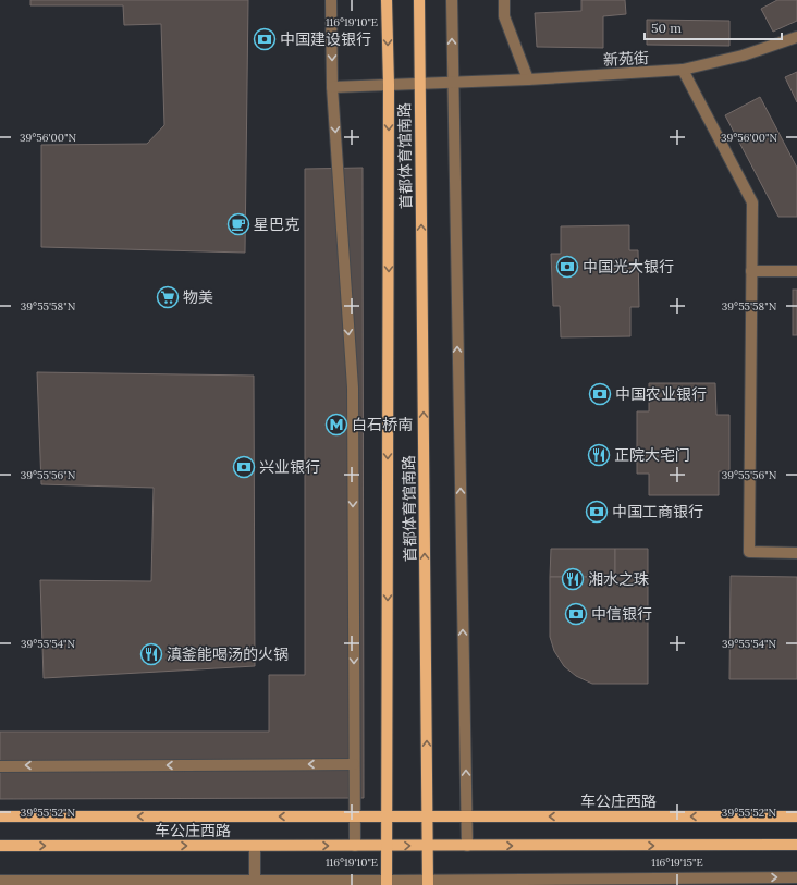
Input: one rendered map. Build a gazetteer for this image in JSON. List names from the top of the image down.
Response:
{
  "streets": {
    "main road": ["首都体育馆南路", "车公庄西路"],
    "street": ["新苑街"]
  },
  "crossings": [
    ["新苑街", "首都体育馆南路"],
    ["首都体育馆南路", "车公庄西路"]
  ],
  "places": {
    "bank": [
      "中国建设银行",
      "中国光大银行",
      "中国农业银行",
      "兴业银行",
      "中国工商银行",
      "中信银行"
    ],
    "cafe": ["星巴克"],
    "supermarket": ["物美"],
    "metro station": ["白石桥南"],
    "restaurant": ["正院大宅门", "湘水之珠", "滇釜能喝汤的火锅"]
  },
  "scale_bar": "50 m",
  "coordinates": [
    "116°19'10\"E",
    "39°56'00\"N",
    "39°55'58\"N",
    "39°55'56\"N",
    "39°55'54\"N",
    "39°55'52\"N",
    "116°19'15\"E"
  ]
}
